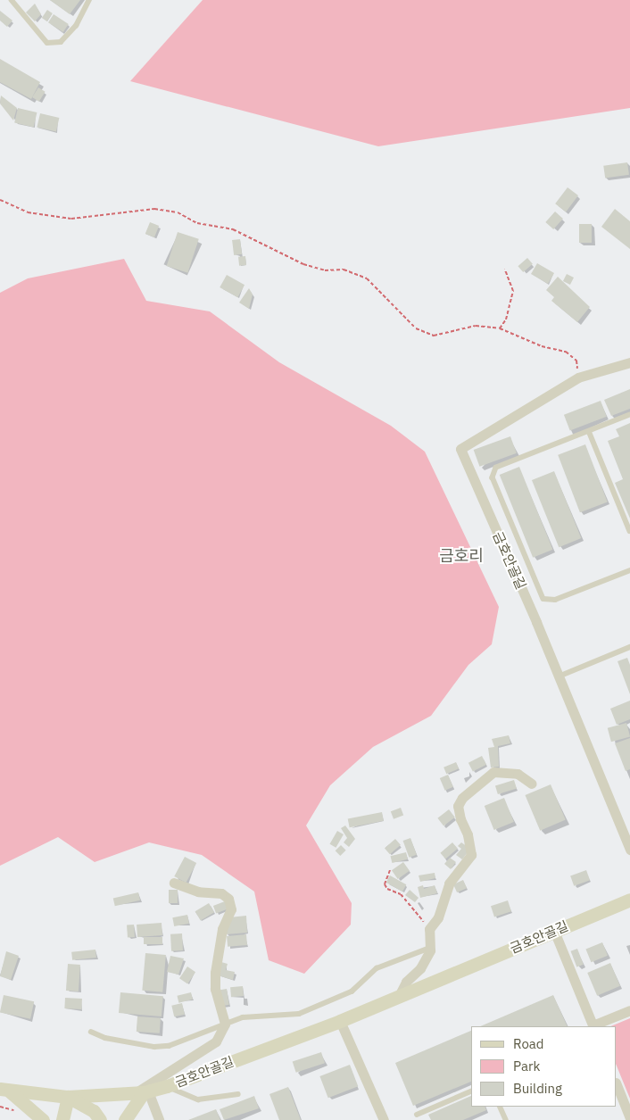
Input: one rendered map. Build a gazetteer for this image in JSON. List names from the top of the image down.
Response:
{
  "streets": {
    "street": ["금호안골길"]
  },
  "districts": ["금호리"],
  "legend": ["Road", "Park", "Building"]
}
